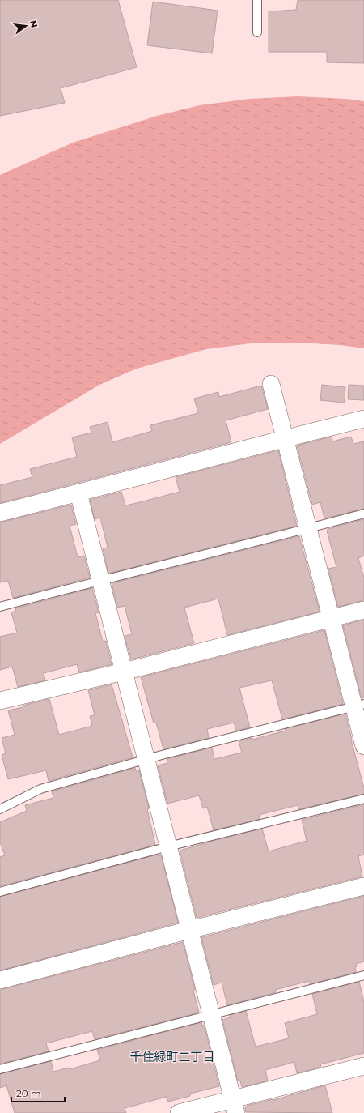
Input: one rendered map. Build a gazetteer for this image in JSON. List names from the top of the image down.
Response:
{
  "districts": ["千住緑町二丁目"],
  "scale_bar": "20 m",
  "north": "right"
}
